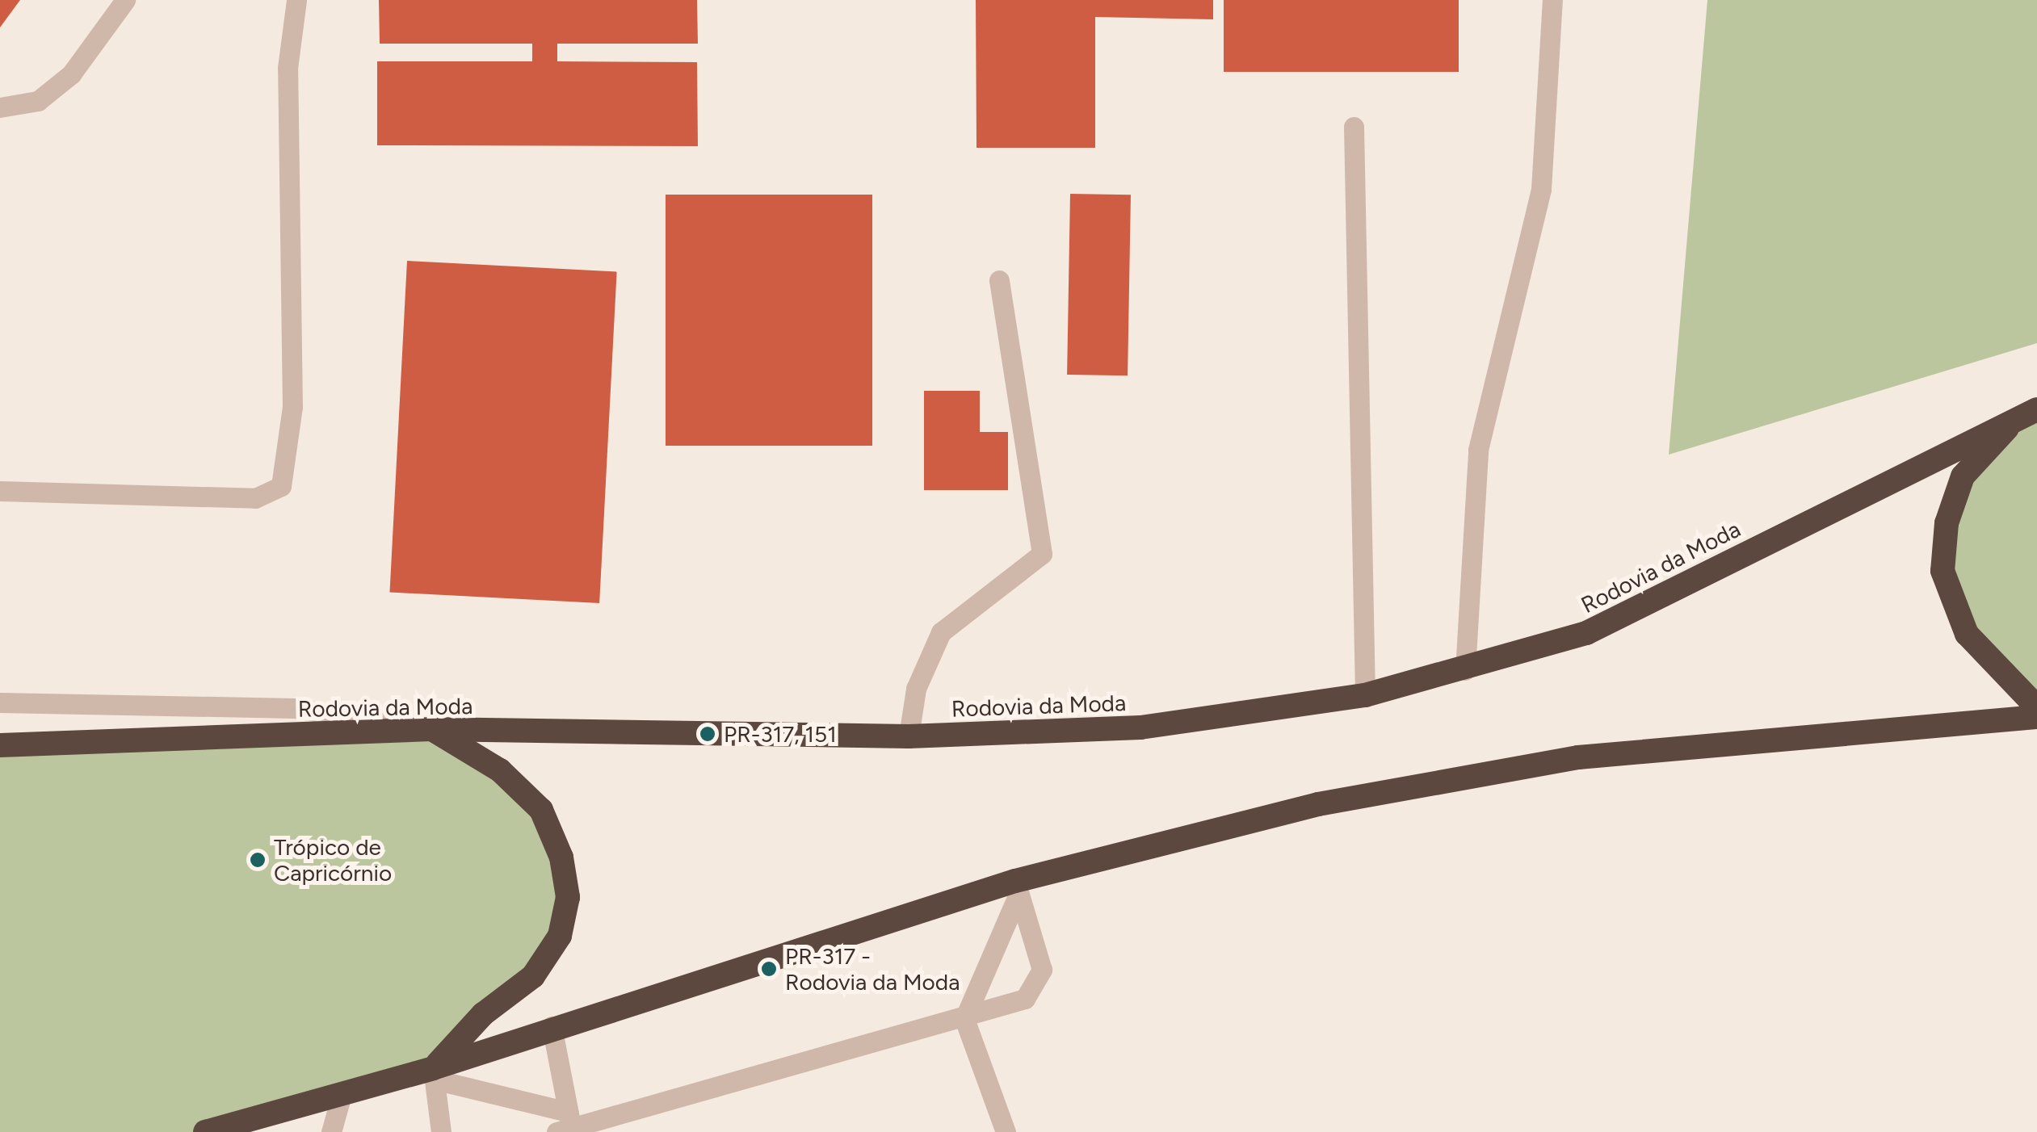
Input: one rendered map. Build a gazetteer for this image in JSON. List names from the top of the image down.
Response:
{
  "streets": {
    "highway": ["Rodovia da Moda"]
  },
  "places": ["PR-317, 151", "Trópico de Capricórnio", "PR-317 - Rodovia da Moda"]
}
